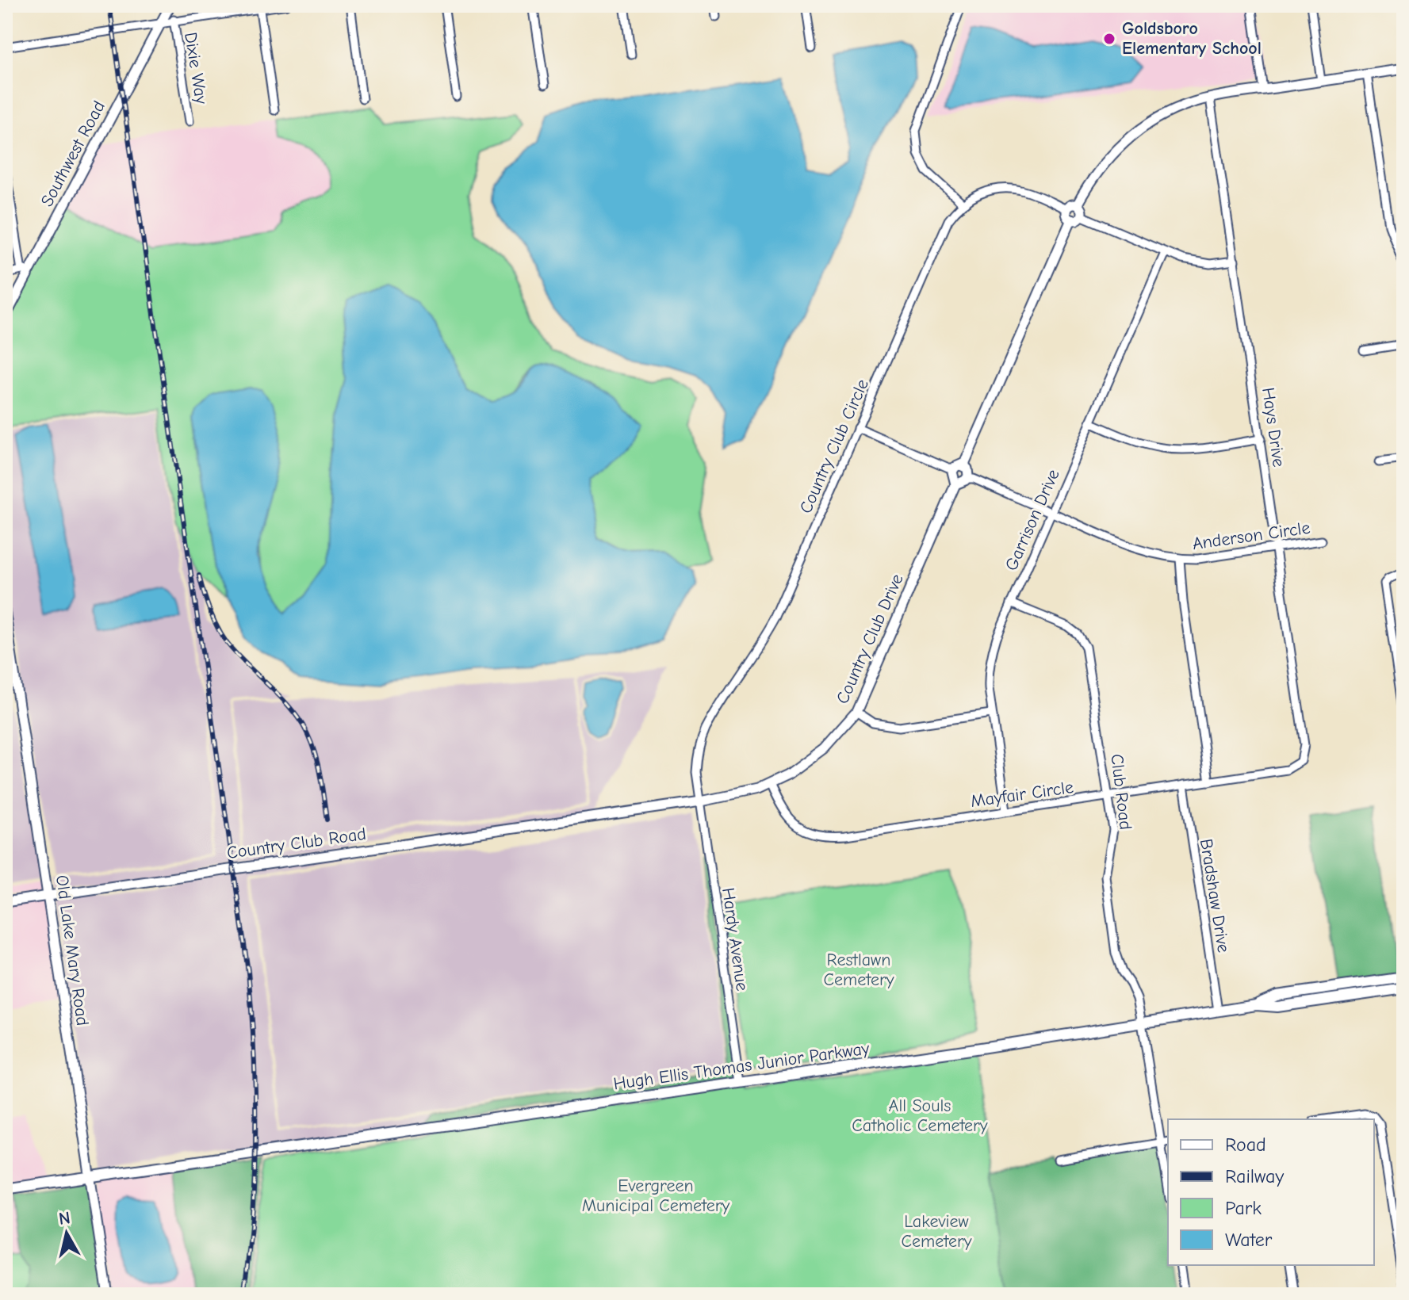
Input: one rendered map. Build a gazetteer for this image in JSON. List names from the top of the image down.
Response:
{
  "streets": {
    "main road": ["Hugh Ellis Thomas Junior Parkway"],
    "street": [
      "Dixie Way",
      "Southwest Road",
      "Hays Drive",
      "Country Club Circle",
      "Garrison Drive",
      "Anderson Circle",
      "Country Club Drive",
      "Club Road",
      "Mayfair Circle",
      "Country Club Road",
      "Bradshaw Drive",
      "Hardy Avenue",
      "Old Lake Mary Road"
    ]
  },
  "crossings": [
    ["Hays Drive", "Anderson Circle"],
    ["Hays Drive", "Mayfair Circle"],
    ["Country Club Circle", "Anderson Circle"],
    ["Country Club Circle", "Country Club Drive"],
    ["Country Club Circle", "Hardy Avenue"],
    ["Garrison Drive", "Anderson Circle"],
    ["Garrison Drive", "Club Road"],
    ["Garrison Drive", "Mayfair Circle"],
    ["Anderson Circle", "Country Club Drive"],
    ["Country Club Drive", "Mayfair Circle"],
    ["Country Club Drive", "Country Club Road"],
    ["Country Club Drive", "Hardy Avenue"],
    ["Club Road", "Mayfair Circle"],
    ["Club Road", "Hugh Ellis Thomas Junior Parkway"],
    ["Mayfair Circle", "Bradshaw Drive"],
    ["Country Club Road", "Old Lake Mary Road"],
    ["Bradshaw Drive", "Hugh Ellis Thomas Junior Parkway"],
    ["Hardy Avenue", "Hugh Ellis Thomas Junior Parkway"],
    ["Old Lake Mary Road", "Hugh Ellis Thomas Junior Parkway"]
  ],
  "parks": [
    "Restlawn Cemetery",
    "All Souls Catholic Cemetery",
    "Evergreen Municipal Cemetery",
    "Lakeview Cemetery"
  ],
  "places": ["Goldsboro Elementary School"],
  "legend": [
    "Road",
    "Railway",
    "Park",
    "Water"
  ],
  "north": "top"
}
